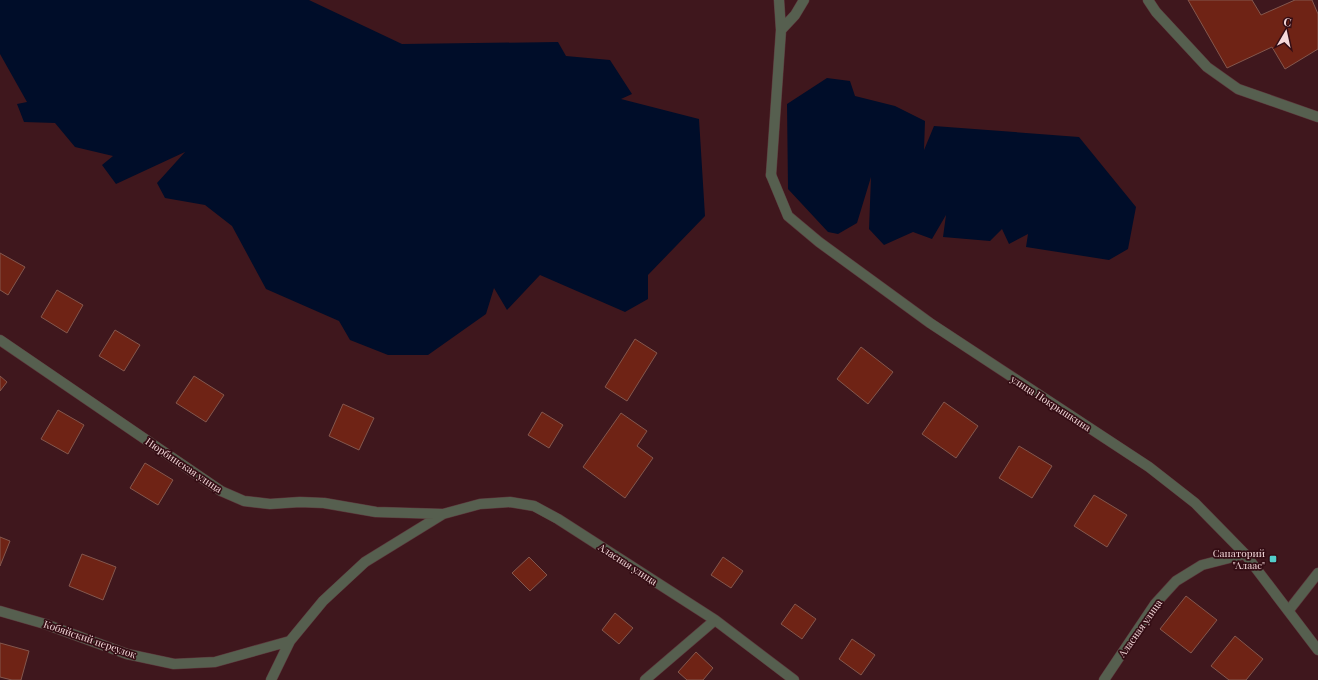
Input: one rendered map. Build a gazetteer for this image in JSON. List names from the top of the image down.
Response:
{
  "streets": {
    "street": [
      "улица Покрышкина",
      "Нюрбинская улица",
      "Аласная улица",
      "Кобяйский переулок"
    ]
  },
  "crossings": [
    ["улица Покрышкина", "Аласная улица"],
    ["Нюрбинская улица", "Аласная улица"]
  ],
  "places": {
    "transit": ["Санаторий \"Алаас\""]
  },
  "north": "top"
}
